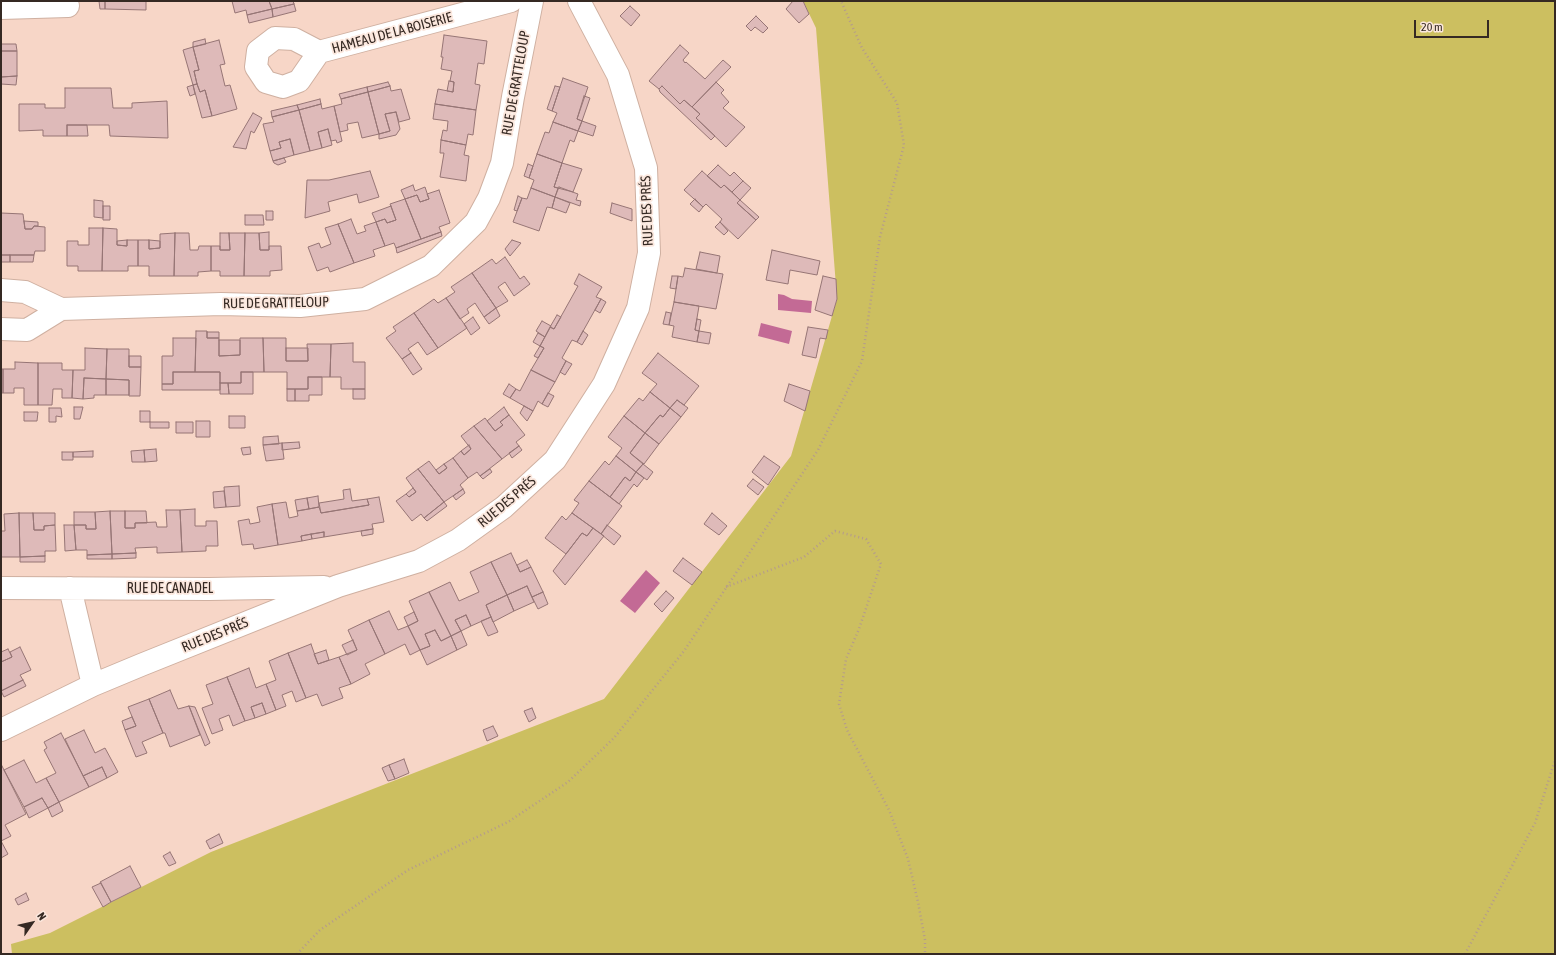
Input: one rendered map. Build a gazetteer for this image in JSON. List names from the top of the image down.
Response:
{
  "streets": {
    "street": [
      "HAMEAU DE LA BOISERIE",
      "RUE DE GRATTELOUP",
      "RUE DES PRÉS",
      "RUE DE CANADEL"
    ]
  },
  "crossings": [
    ["RUE DES PRÉS", "RUE DE CANADEL"]
  ],
  "scale_bar": "20 m",
  "north": "top right"
}
